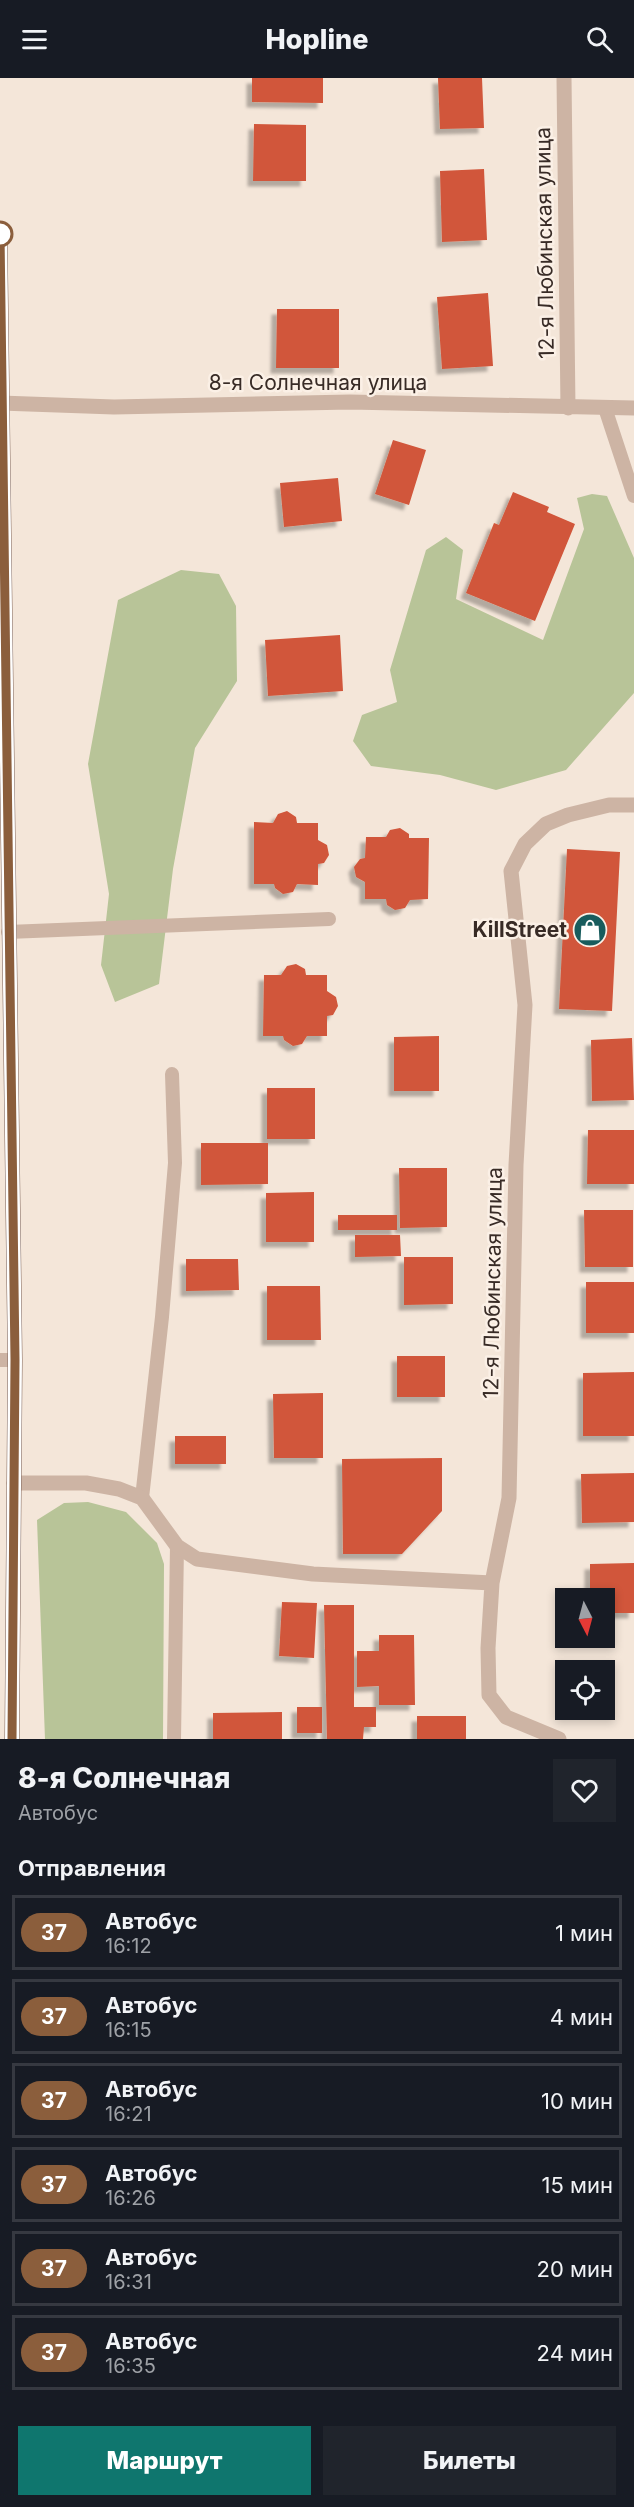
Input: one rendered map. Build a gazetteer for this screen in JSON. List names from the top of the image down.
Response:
{
  "streets": {
    "street": ["12-я Любинская улица", "8-я Солнечная улица"]
  },
  "crossings": [
    ["12-я Любинская улица", "8-я Солнечная улица"]
  ],
  "places": {
    "shop": ["KillStreet"]
  },
  "lines": ["bus line 37"],
  "north": "bottom",
  "page": {
    "header": "Hopline",
    "heading": [
      ["8-я Солнечная", "Автобус"],
      "Отправления"
    ],
    "list": [
      {
        "mark": "37",
        "name": "Автобус",
        "note": "16:12",
        "value": "1 мин"
      },
      {
        "mark": "37",
        "name": "Автобус",
        "note": "16:15",
        "value": "4 мин"
      },
      {
        "mark": "37",
        "name": "Автобус",
        "note": "16:21",
        "value": "10 мин"
      },
      {
        "mark": "37",
        "name": "Автобус",
        "note": "16:26",
        "value": "15 мин"
      },
      {
        "mark": "37",
        "name": "Автобус",
        "note": "16:31",
        "value": "20 мин"
      },
      {
        "mark": "37",
        "name": "Автобус",
        "note": "16:35",
        "value": "24 мин"
      }
    ],
    "buttons": ["Маршрут", "Билеты"]
  }
}
